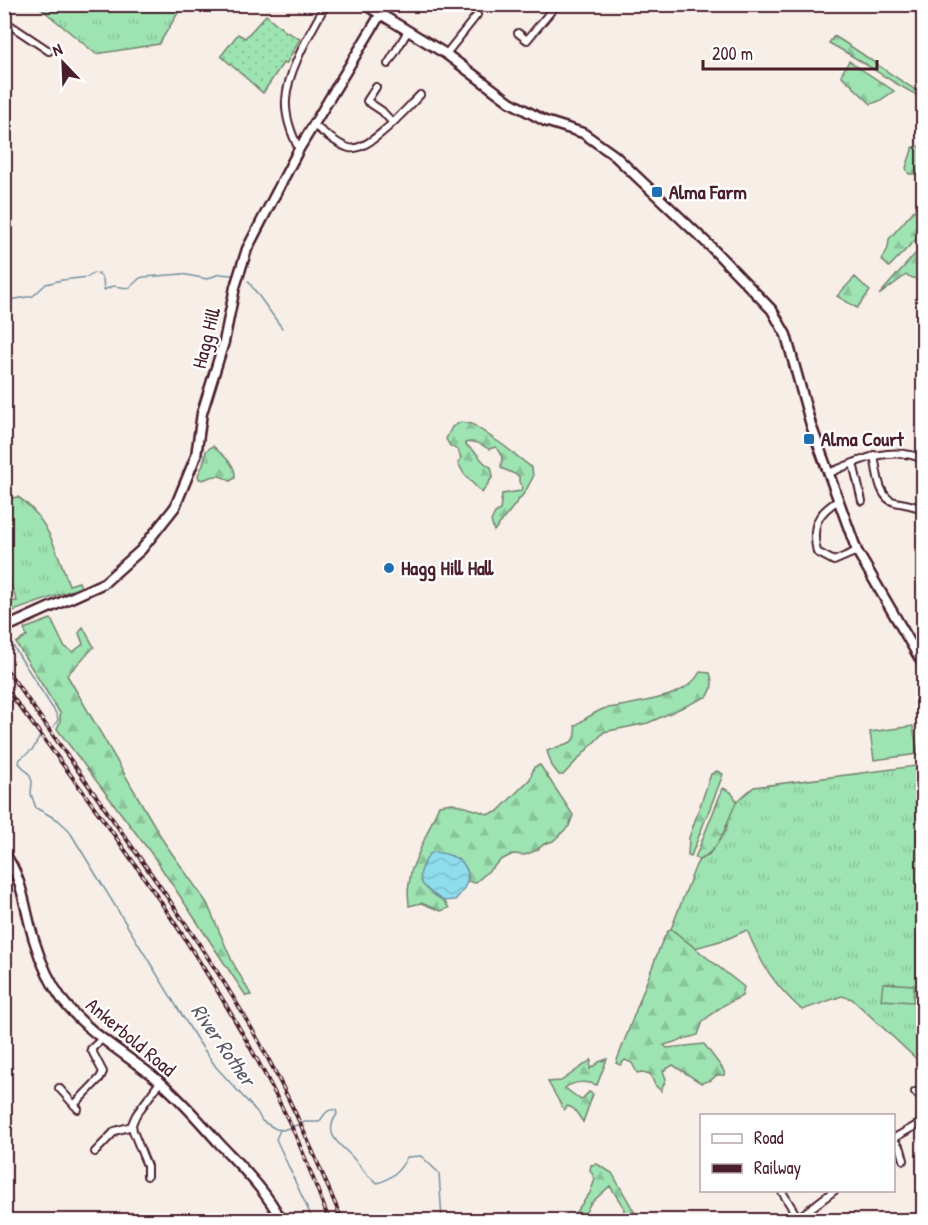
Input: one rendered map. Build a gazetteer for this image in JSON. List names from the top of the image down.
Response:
{
  "streets": {
    "street": ["Hagg Hill", "Ankerbold Road"]
  },
  "water": ["River Rother"],
  "places": {
    "transit": ["Alma Farm", "Alma Court"],
    "other": ["Hagg Hill Hall"]
  },
  "legend": ["Road", "Railway"],
  "scale_bar": "200 m",
  "north": "top left"
}
